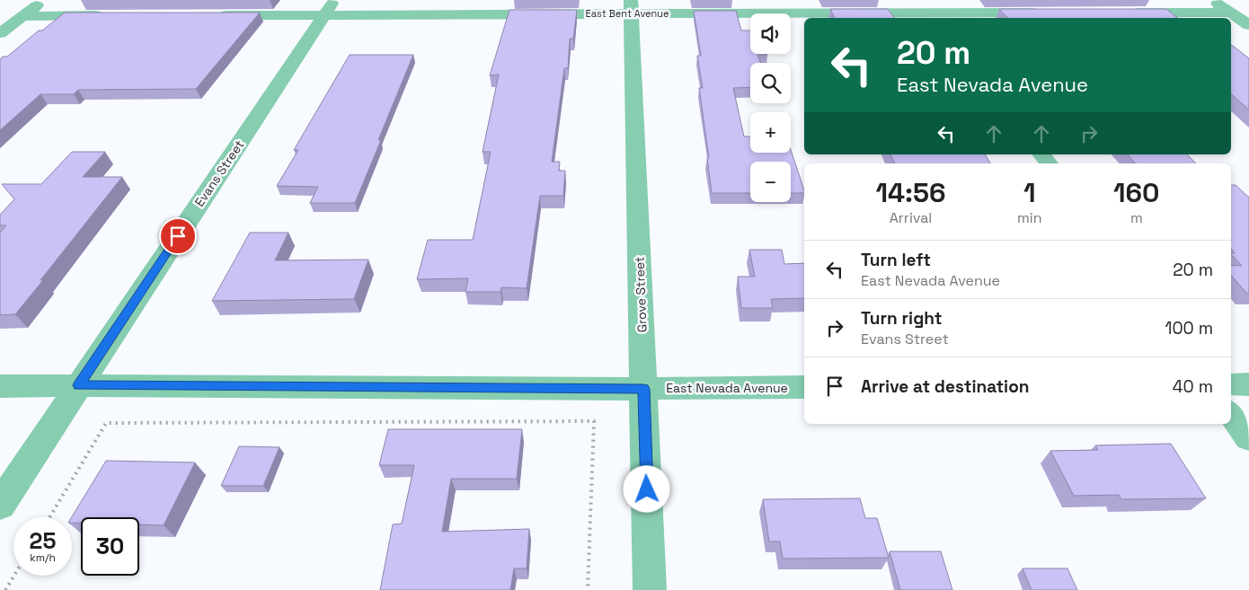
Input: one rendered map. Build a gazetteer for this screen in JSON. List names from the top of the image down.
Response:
{
  "streets": {
    "street": [
      "East Bent Avenue",
      "Evans Street",
      "Grove Street",
      "East Nevada Avenue"
    ]
  },
  "crossings": [
    ["East Bent Avenue", "Evans Street"],
    ["East Bent Avenue", "Grove Street"],
    ["Evans Street", "East Nevada Avenue"],
    ["Grove Street", "East Nevada Avenue"]
  ],
  "page": {
    "map_buttons": ["+", "−"],
    "turn": ["20 m", "East Nevada Avenue"],
    "eta": [
      "14:56",
      "Arrival",
      "1",
      "min",
      "160",
      "m"
    ],
    "list": [
      {
        "name": "Turn left",
        "note": "East Nevada Avenue",
        "value": "20 m"
      },
      {
        "name": "Turn right",
        "note": "Evans Street",
        "value": "100 m"
      },
      {
        "name": "Arrive at destination",
        "value": "40 m"
      }
    ],
    "speed": "25 km/h",
    "limit": "30"
  }
}
